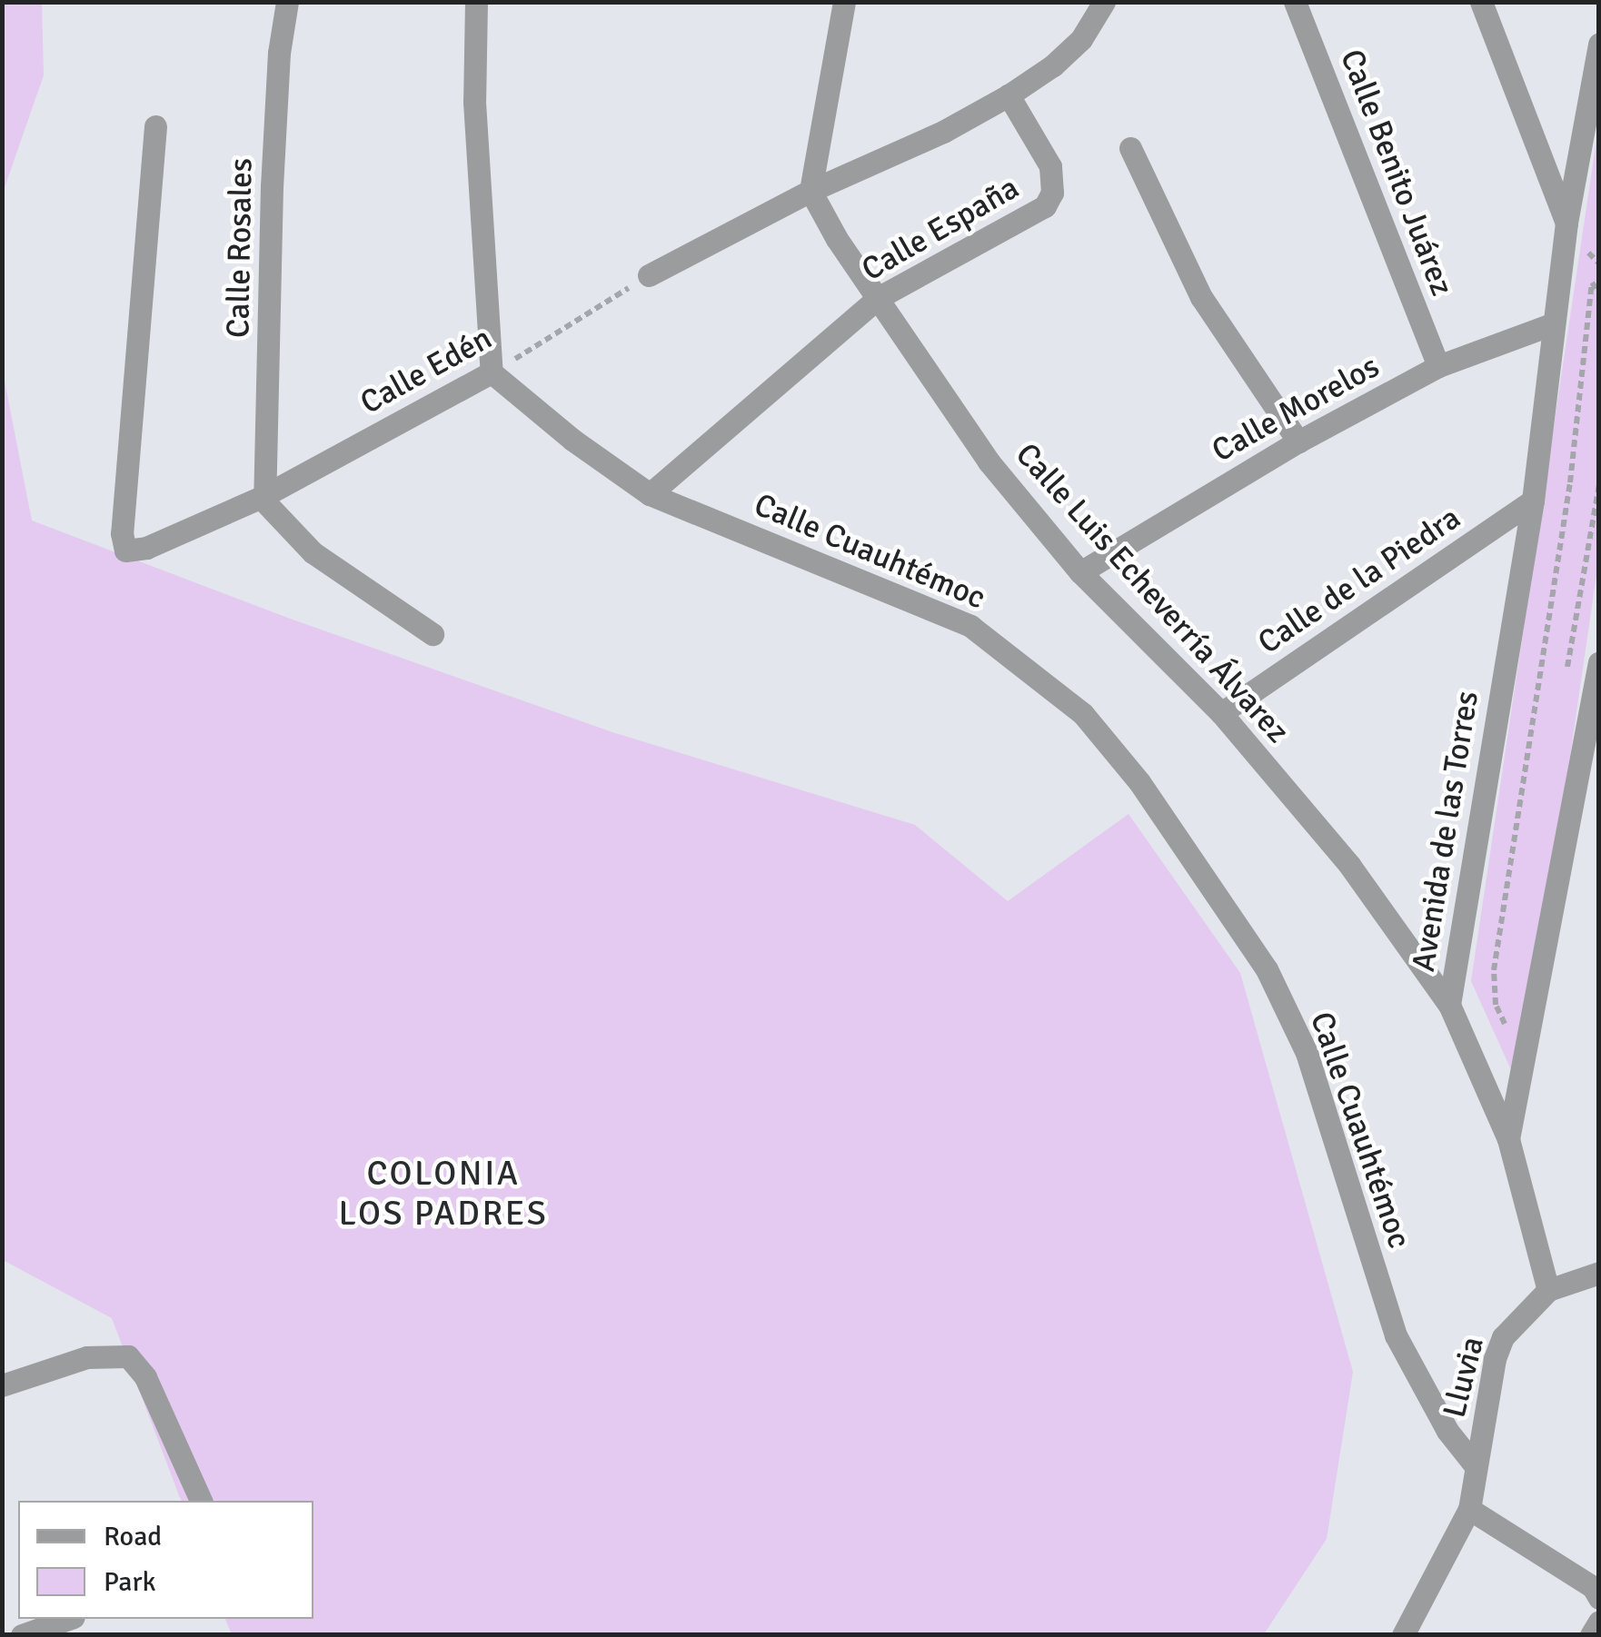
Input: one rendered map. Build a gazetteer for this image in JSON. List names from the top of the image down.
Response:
{
  "streets": {
    "street": [
      "Calle Benito Juárez",
      "Calle España",
      "Calle Rosales",
      "Calle Edén",
      "Calle Morelos",
      "Calle Cuauhtémoc",
      "Calle de la Piedra",
      "Calle Luis Echeverría Álvarez",
      "Avenida de las Torres",
      "Lluvia"
    ]
  },
  "crossings": [
    ["Calle Benito Juárez", "Calle Morelos"],
    ["Calle España", "Calle Cuauhtémoc"],
    ["Calle España", "Calle Luis Echeverría Álvarez"],
    ["Calle Rosales", "Calle Edén"],
    ["Calle Edén", "Calle Cuauhtémoc"],
    ["Calle Morelos", "Calle Luis Echeverría Álvarez"],
    ["Calle Morelos", "Avenida de las Torres"],
    ["Calle Cuauhtémoc", "Lluvia"],
    ["Calle de la Piedra", "Calle Luis Echeverría Álvarez"],
    ["Calle de la Piedra", "Avenida de las Torres"],
    ["Calle Luis Echeverría Álvarez", "Avenida de las Torres"]
  ],
  "districts": ["COLONIA LOS PADRES"],
  "legend": ["Road", "Park"]
}
